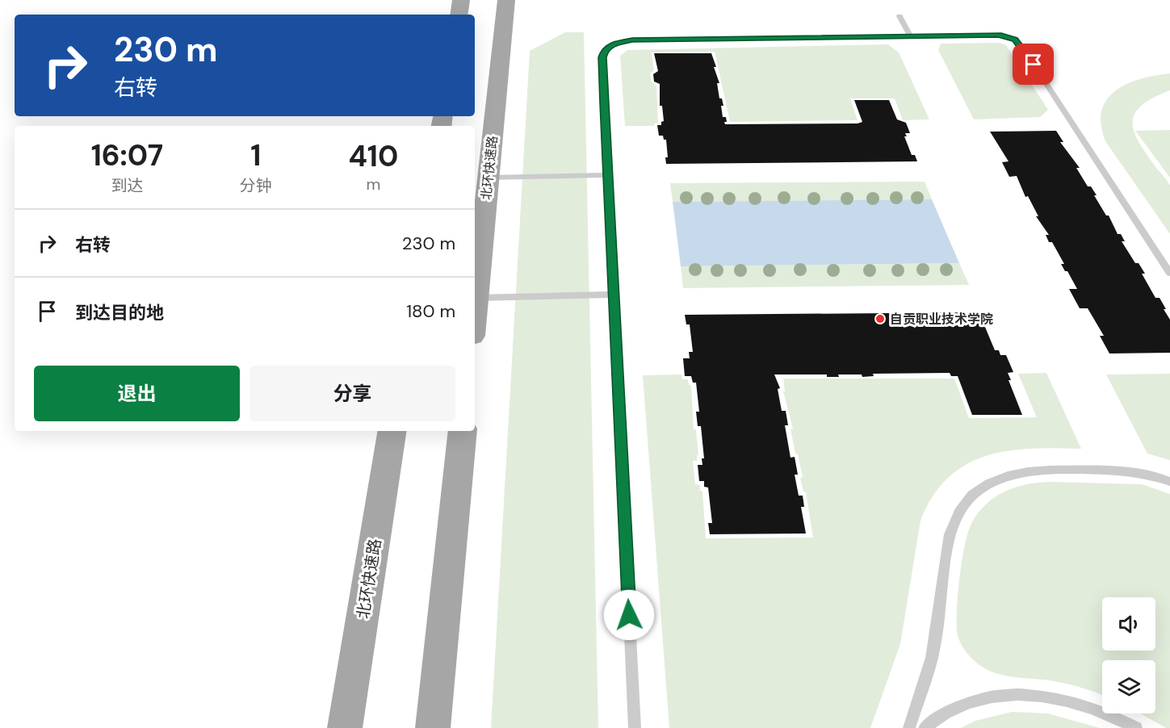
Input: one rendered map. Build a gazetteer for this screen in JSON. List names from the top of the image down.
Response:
{
  "streets": {
    "main road": ["北环快速路"]
  },
  "places": ["自贡职业技术学院"],
  "page": {
    "turn": ["230 m", "右转"],
    "eta": [
      "16:07",
      "到达",
      "1",
      "分钟",
      "410",
      "m"
    ],
    "list": [
      {
        "name": "右转",
        "value": "230 m"
      },
      {
        "name": "到达目的地",
        "value": "180 m"
      }
    ],
    "buttons": ["退出", "分享"]
  }
}
